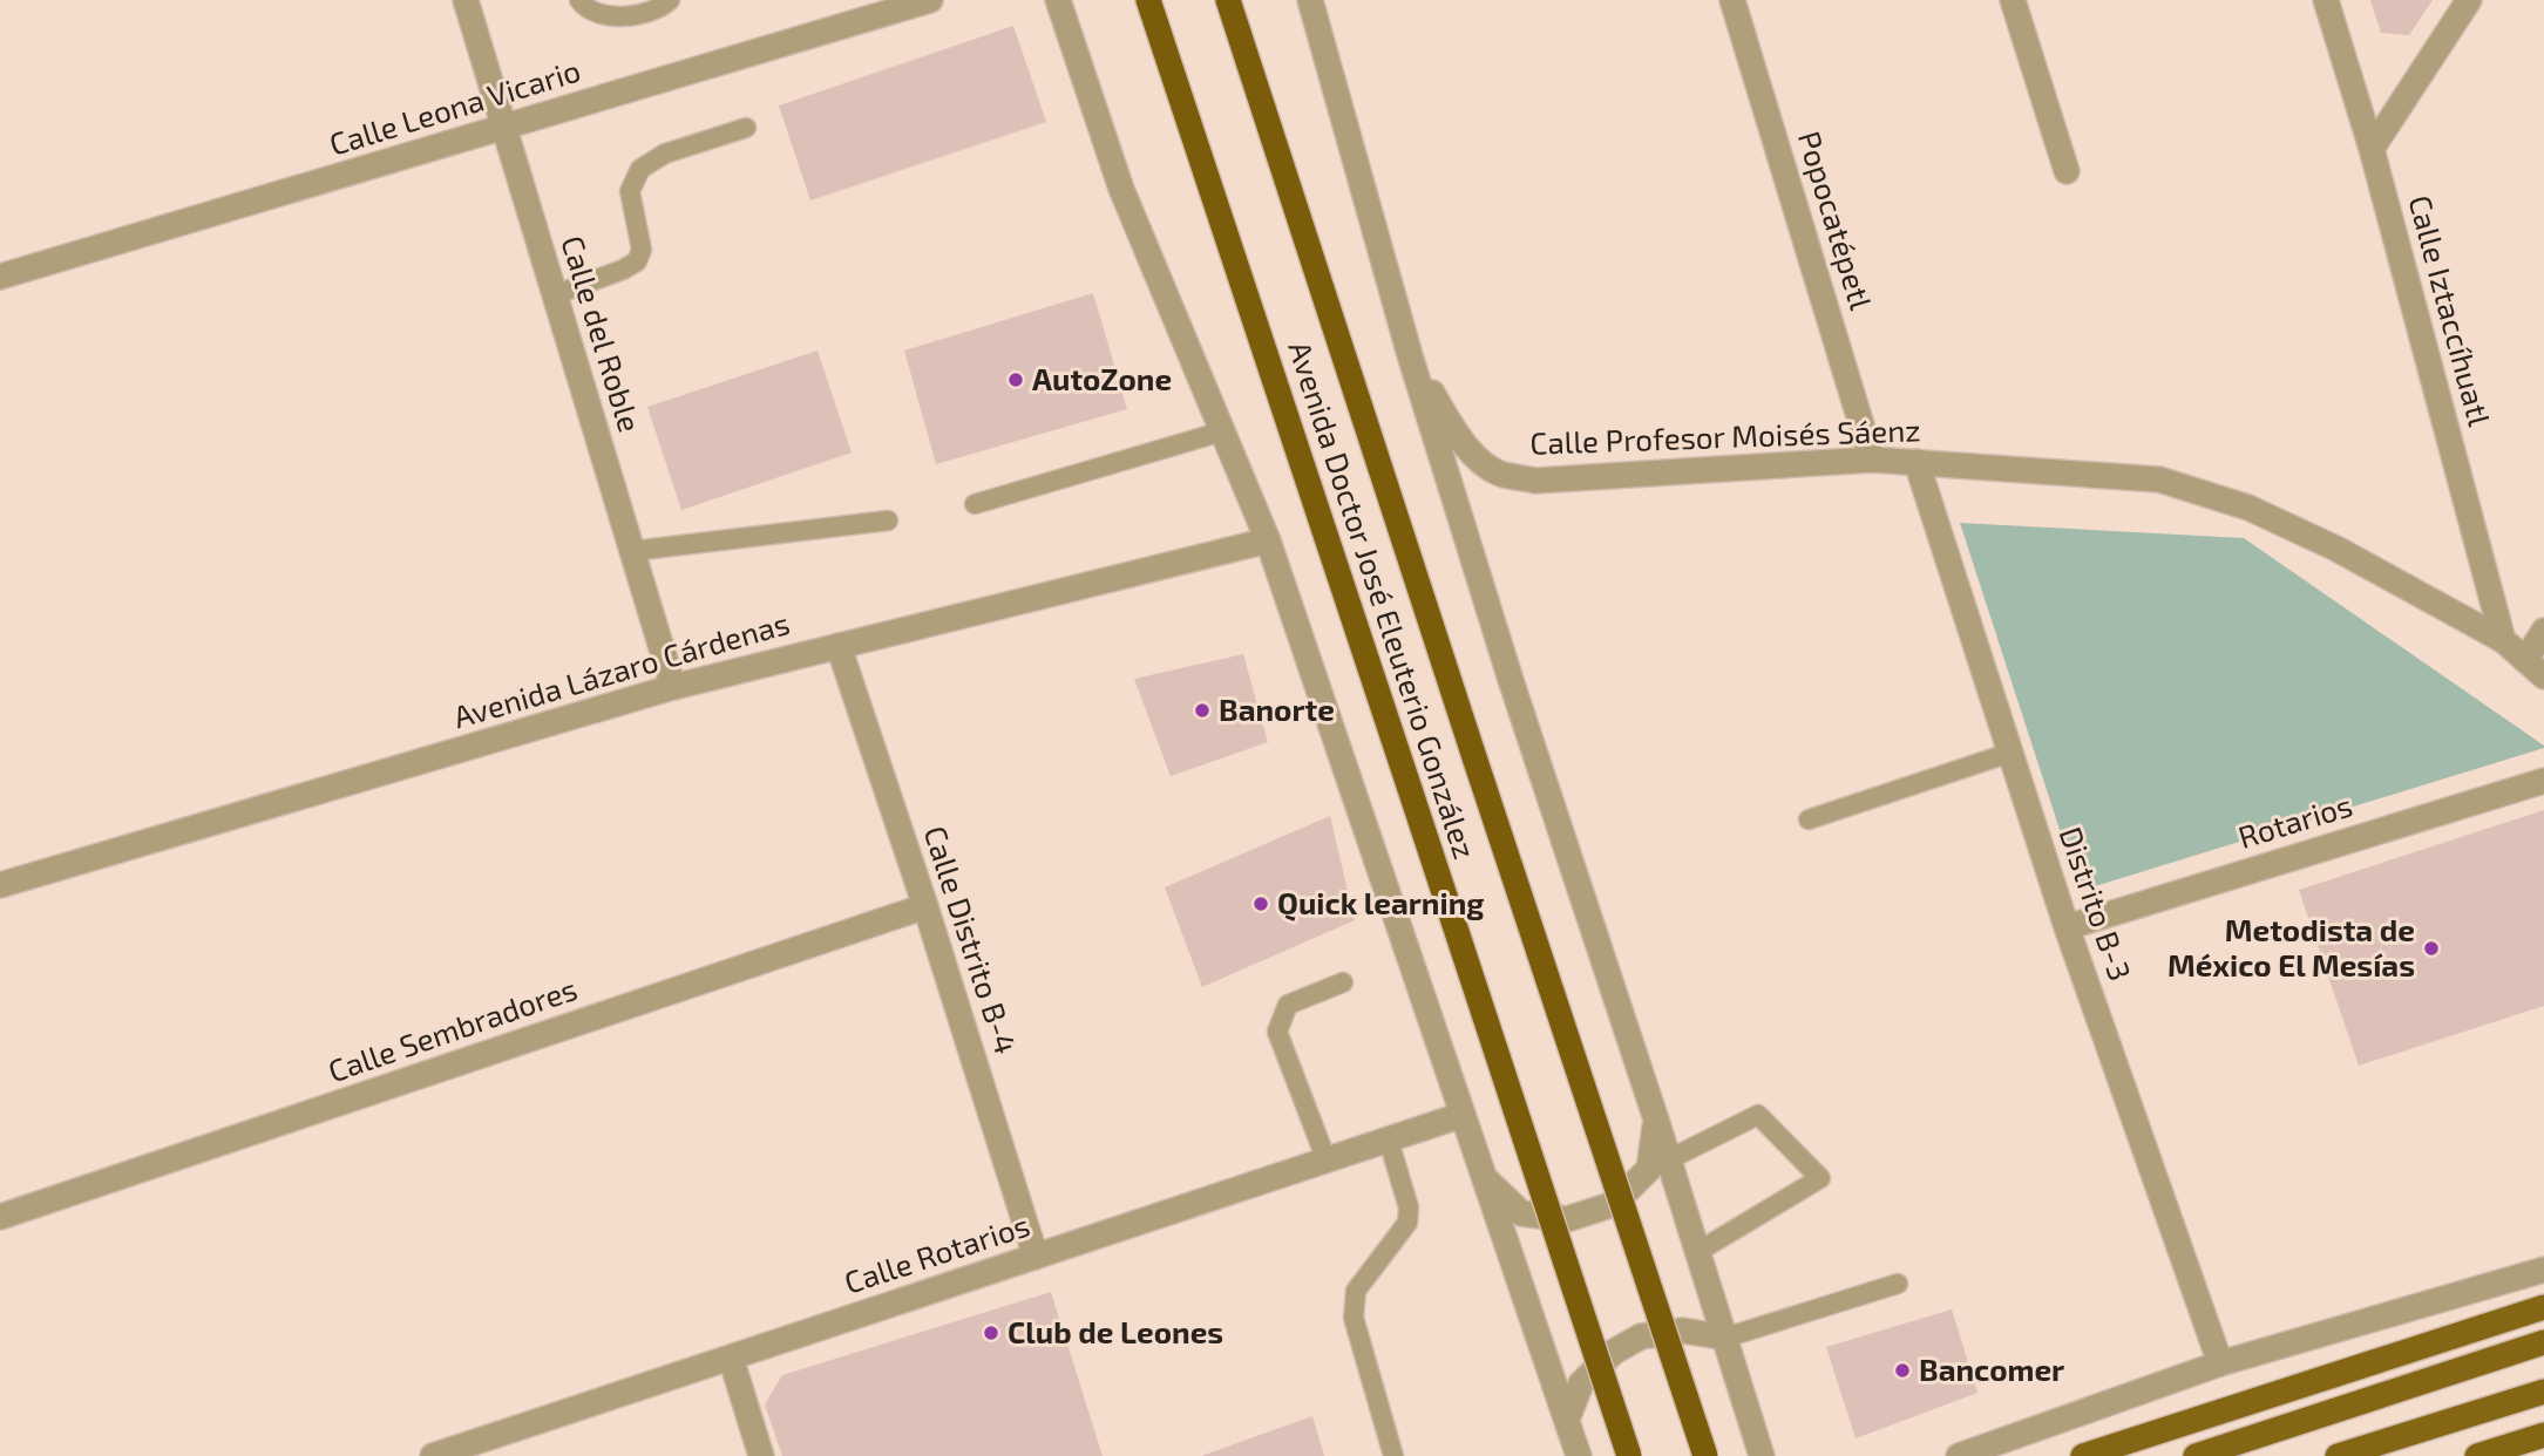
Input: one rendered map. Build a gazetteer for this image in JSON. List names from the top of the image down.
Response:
{
  "streets": {
    "highway": ["Avenida Doctor José Eleuterio González"],
    "street": [
      "Calle Leona Vicario",
      "Popocatépetl",
      "Calle Iztaccíhuatl",
      "Calle del Roble",
      "Calle Profesor Moisés Sáenz",
      "Avenida Lázaro Cárdenas",
      "Rotarios",
      "Distrito B-3",
      "Calle Distrito B-4",
      "Calle Sembradores",
      "Calle Rotarios"
    ]
  },
  "crossings": [
    ["Calle Leona Vicario", "Calle del Roble"],
    ["Popocatépetl", "Calle Profesor Moisés Sáenz"],
    ["Calle Iztaccíhuatl", "Calle Profesor Moisés Sáenz"],
    ["Calle del Roble", "Avenida Lázaro Cárdenas"],
    ["Calle Profesor Moisés Sáenz", "Distrito B-3"],
    ["Avenida Lázaro Cárdenas", "Calle Distrito B-4"],
    ["Rotarios", "Distrito B-3"],
    ["Calle Distrito B-4", "Calle Sembradores"],
    ["Calle Distrito B-4", "Calle Rotarios"]
  ],
  "places": [
    "AutoZone",
    "Banorte",
    "Quick learning",
    "Metodista de México El Mesías",
    "Club de Leones",
    "Bancomer"
  ]
}
